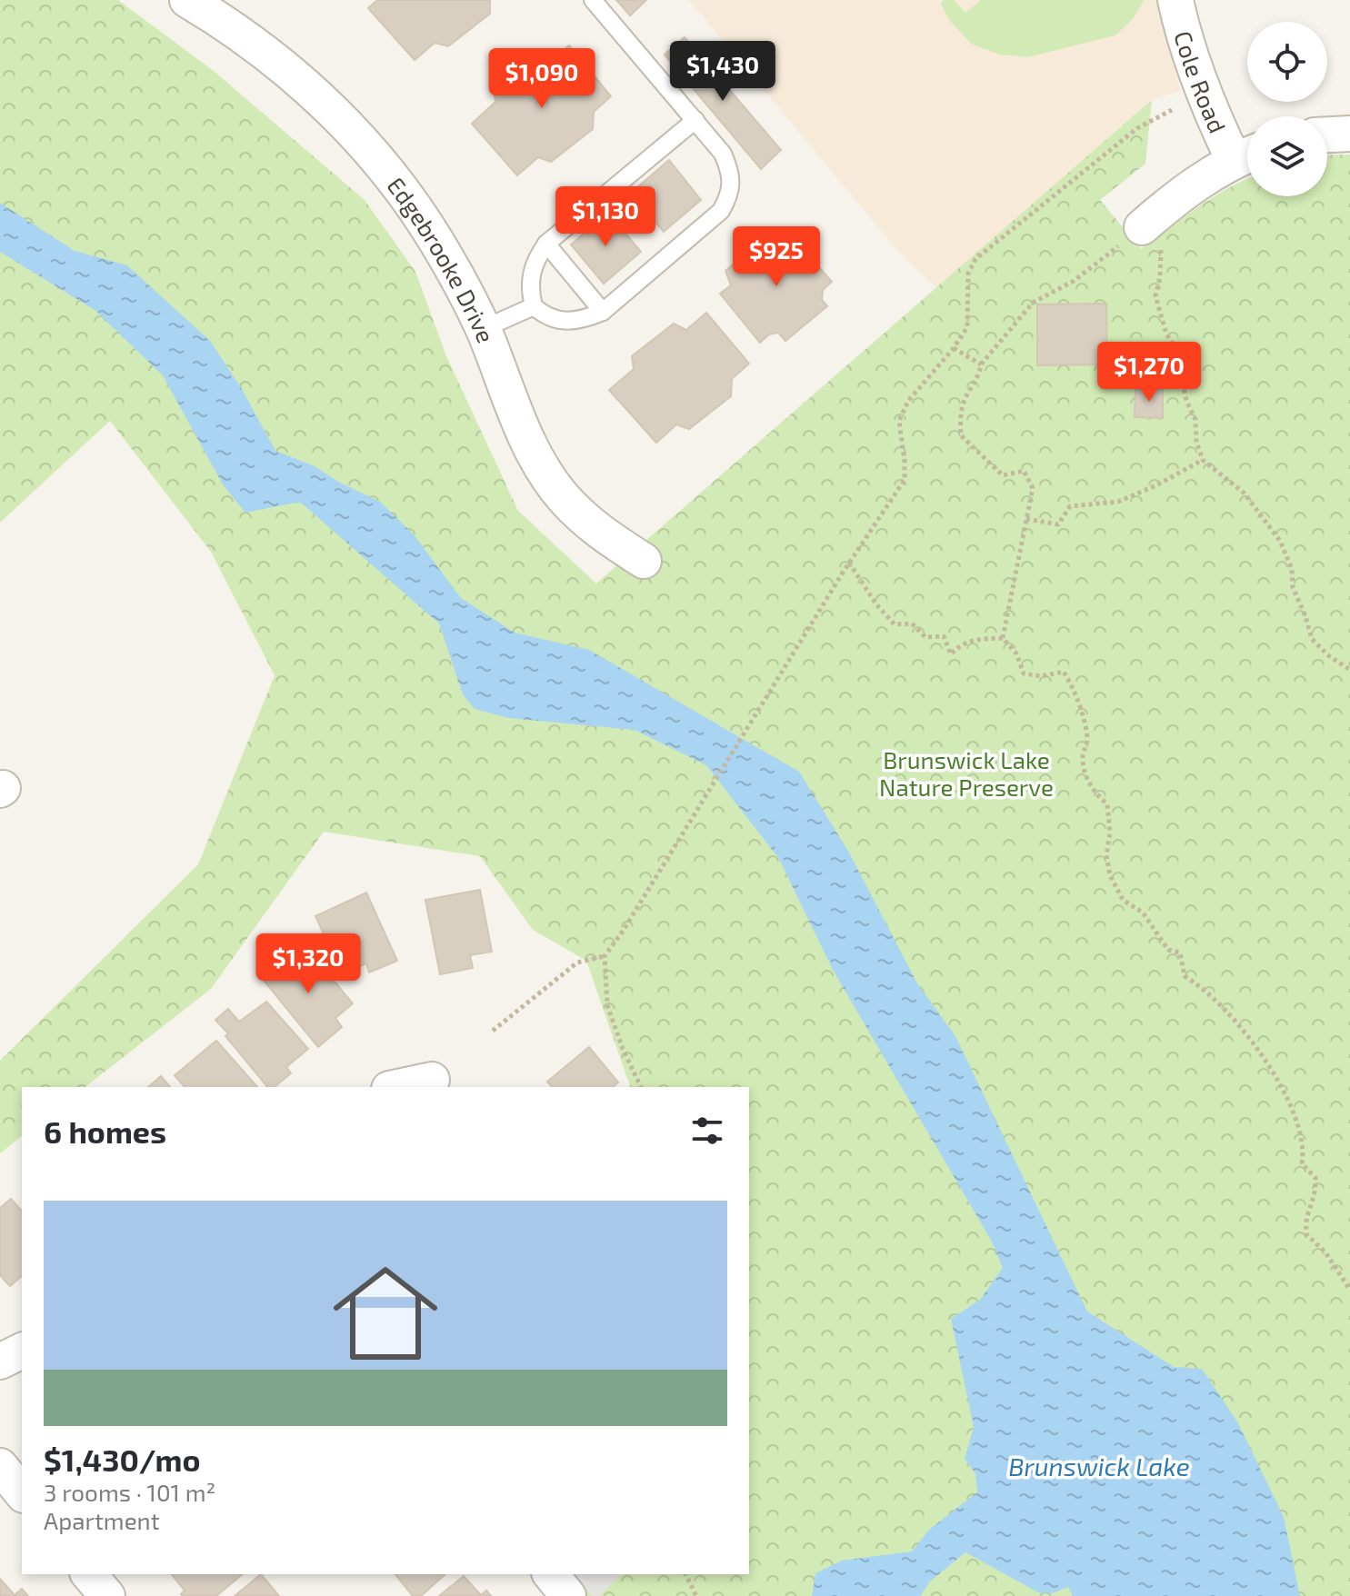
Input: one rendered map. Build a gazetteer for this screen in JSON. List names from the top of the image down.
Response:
{
  "streets": {
    "street": ["Cole Road", "Edgebrooke Drive"]
  },
  "water": ["Brunswick Lake"],
  "parks": ["Brunswick Lake Nature Preserve"],
  "page": {
    "price": [
      "$1,430",
      "$1,090",
      "$1,130",
      "$925",
      "$1,270",
      "$1,320"
    ],
    "heading": "6 homes",
    "list": [
      {
        "name": "$1,430/mo",
        "note": "3 rooms · 101 m² · Apartment"
      }
    ]
  }
}
